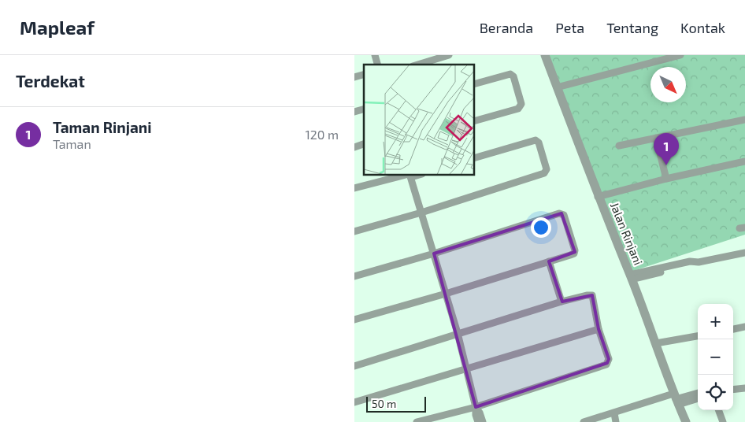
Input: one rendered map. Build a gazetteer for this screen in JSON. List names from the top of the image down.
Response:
{
  "streets": {
    "street": ["Jalan Rinjani"]
  },
  "scale_bar": "50 m",
  "north": "bottom right",
  "page": {
    "header": "Mapleaf",
    "nav": [
      "Beranda",
      "Peta",
      "Tentang",
      "Kontak"
    ],
    "heading": "Terdekat",
    "list": [
      {
        "mark": "1",
        "name": "Taman Rinjani",
        "note": "Taman",
        "value": "120 m"
      }
    ],
    "pins": "1",
    "map_buttons": ["+", "−"],
    "scale": "50 m"
  }
}
